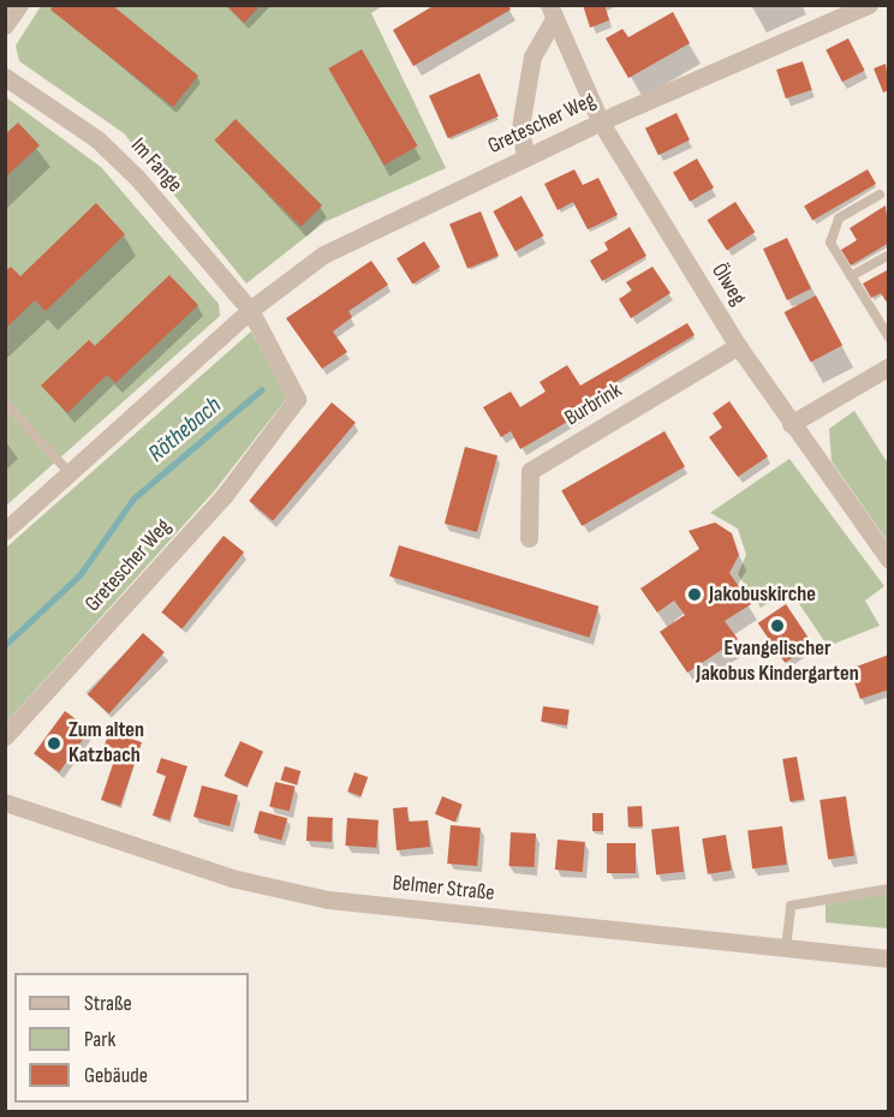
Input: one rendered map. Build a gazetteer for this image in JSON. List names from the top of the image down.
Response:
{
  "streets": {
    "street": [
      "Gretescher Weg",
      "Im Fange",
      "Ölweg",
      "Burbrink",
      "Belmer Straße"
    ]
  },
  "crossings": [
    ["Gretescher Weg", "Im Fange"],
    ["Gretescher Weg", "Ölweg"],
    ["Ölweg", "Burbrink"]
  ],
  "water": ["Röthebach"],
  "places": ["Jakobuskirche", "Evangelischer Jakobus Kindergarten", "Zum alten Katzbach"],
  "legend": ["Straße", "Park", "Gebäude"]
}
